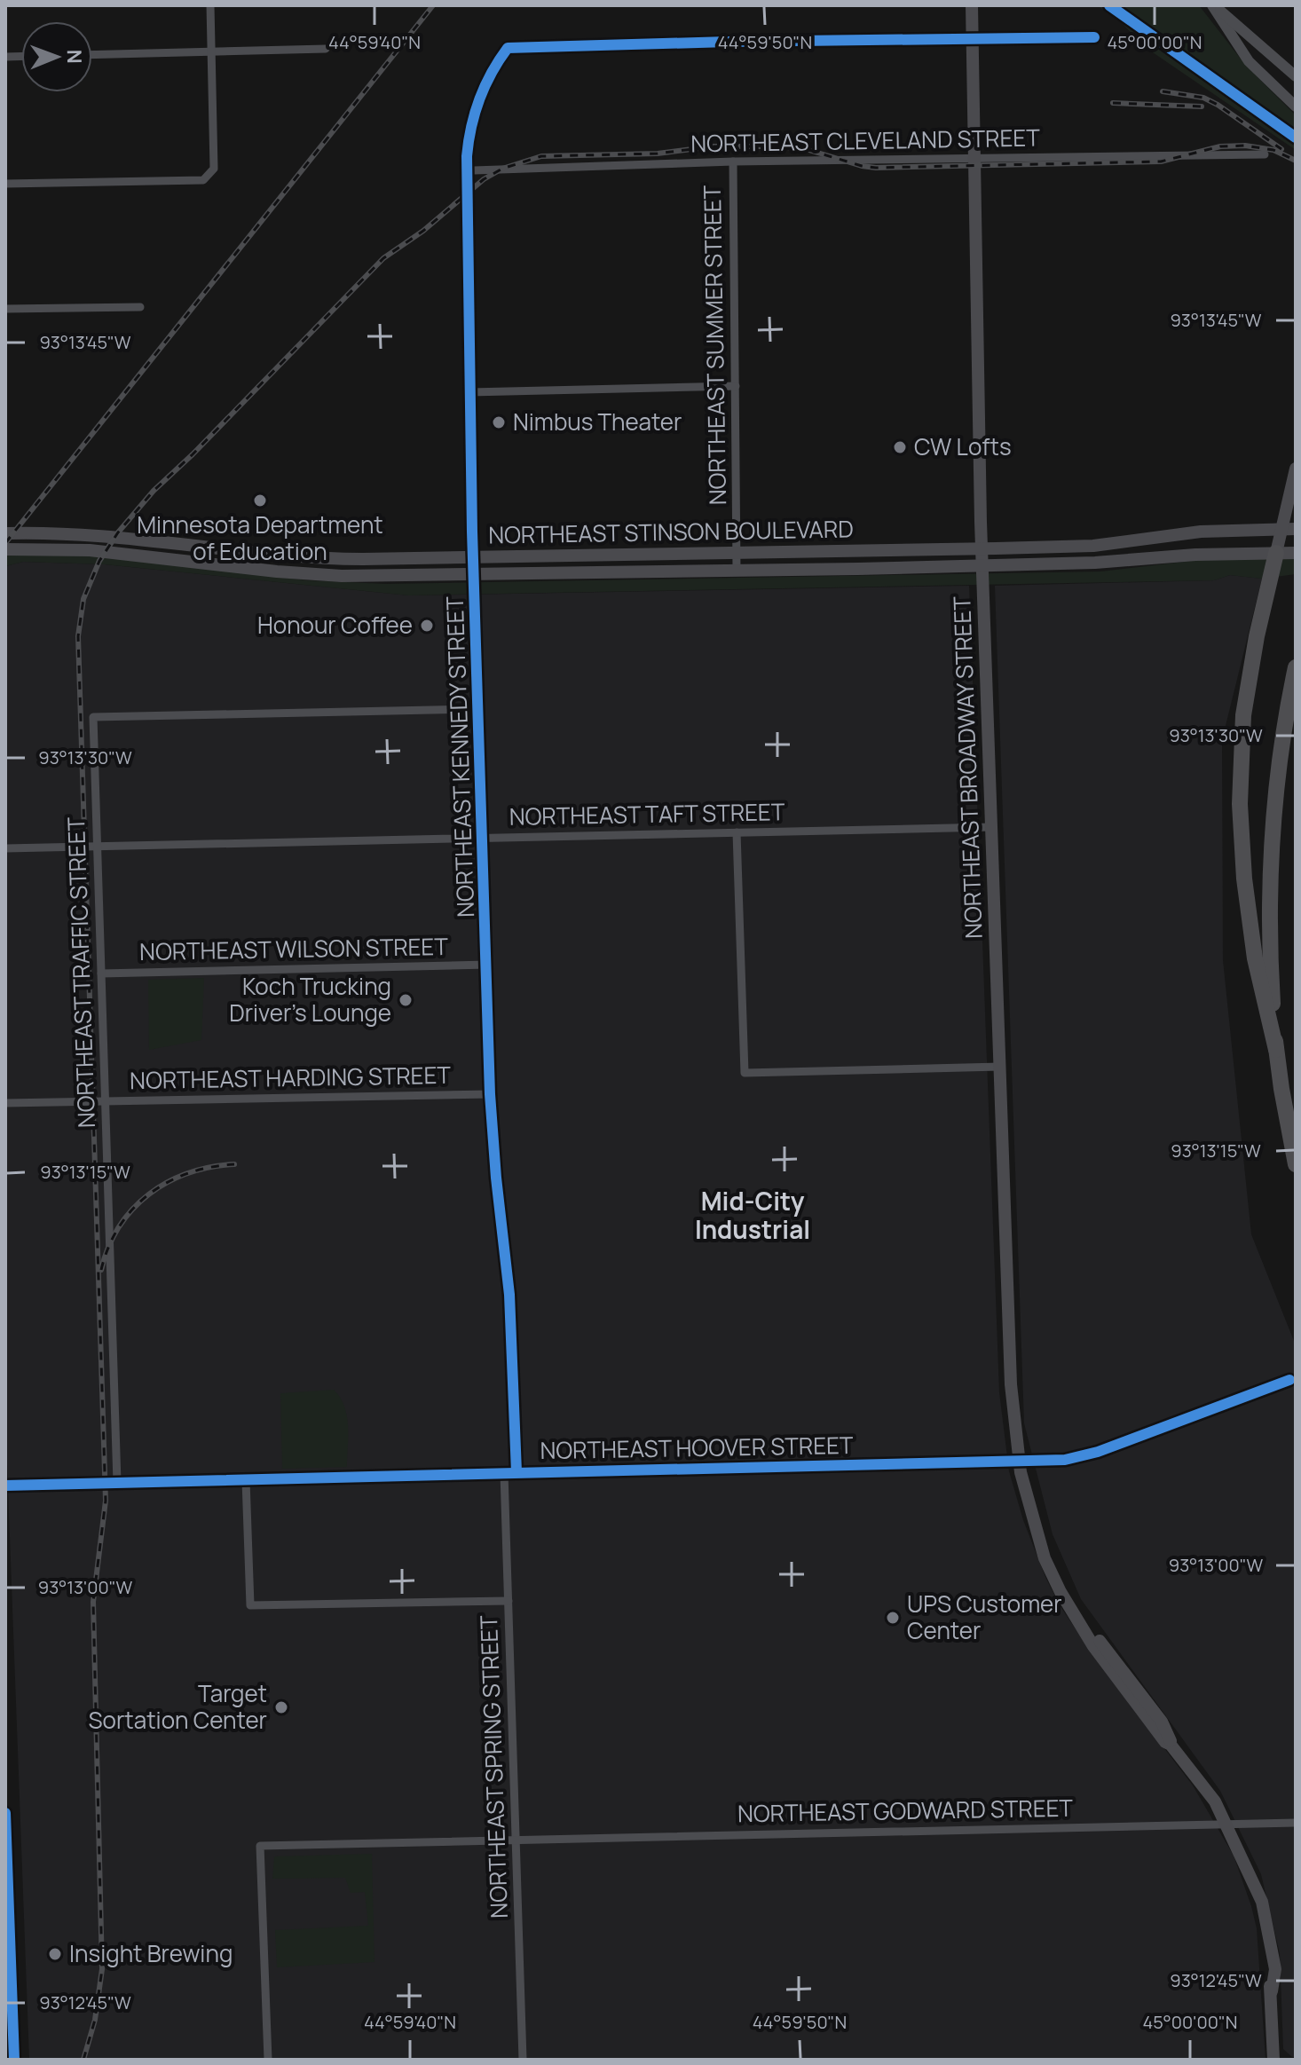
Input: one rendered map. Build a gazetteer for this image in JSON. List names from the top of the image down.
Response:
{
  "streets": {
    "main road": ["NORTHEAST STINSON BOULEVARD", "NORTHEAST BROADWAY STREET"],
    "street": [
      "NORTHEAST CLEVELAND STREET",
      "NORTHEAST SUMMER STREET",
      "NORTHEAST KENNEDY STREET",
      "NORTHEAST TAFT STREET",
      "NORTHEAST WILSON STREET",
      "NORTHEAST TRAFFIC STREET",
      "NORTHEAST HARDING STREET",
      "NORTHEAST HOOVER STREET",
      "NORTHEAST SPRING STREET",
      "NORTHEAST GODWARD STREET"
    ]
  },
  "crossings": [
    ["NORTHEAST CLEVELAND STREET", "NORTHEAST SUMMER STREET"],
    ["NORTHEAST CLEVELAND STREET", "NORTHEAST KENNEDY STREET"],
    ["NORTHEAST CLEVELAND STREET", "NORTHEAST BROADWAY STREET"],
    ["NORTHEAST SUMMER STREET", "NORTHEAST STINSON BOULEVARD"],
    ["NORTHEAST STINSON BOULEVARD", "NORTHEAST KENNEDY STREET"],
    ["NORTHEAST STINSON BOULEVARD", "NORTHEAST BROADWAY STREET"],
    ["NORTHEAST KENNEDY STREET", "NORTHEAST BROADWAY STREET"],
    ["NORTHEAST KENNEDY STREET", "NORTHEAST TAFT STREET"],
    ["NORTHEAST KENNEDY STREET", "NORTHEAST WILSON STREET"],
    ["NORTHEAST KENNEDY STREET", "NORTHEAST TRAFFIC STREET"],
    ["NORTHEAST KENNEDY STREET", "NORTHEAST HARDING STREET"],
    ["NORTHEAST KENNEDY STREET", "NORTHEAST HOOVER STREET"],
    ["NORTHEAST BROADWAY STREET", "NORTHEAST TAFT STREET"],
    ["NORTHEAST BROADWAY STREET", "NORTHEAST HOOVER STREET"],
    ["NORTHEAST BROADWAY STREET", "NORTHEAST GODWARD STREET"],
    ["NORTHEAST TAFT STREET", "NORTHEAST TRAFFIC STREET"],
    ["NORTHEAST WILSON STREET", "NORTHEAST TRAFFIC STREET"],
    ["NORTHEAST TRAFFIC STREET", "NORTHEAST HARDING STREET"],
    ["NORTHEAST TRAFFIC STREET", "NORTHEAST HOOVER STREET"],
    ["NORTHEAST HOOVER STREET", "NORTHEAST SPRING STREET"],
    ["NORTHEAST SPRING STREET", "NORTHEAST GODWARD STREET"]
  ],
  "districts": ["Mid-City Industrial"],
  "places": [
    "Nimbus Theater",
    "CW Lofts",
    "Minnesota Department of Education",
    "Honour Coffee",
    "Koch Trucking Driver's Lounge",
    "UPS Customer Center",
    "Target Sortation Center",
    "Insight Brewing"
  ],
  "north": "right",
  "coordinates": [
    "44°59'40\"N",
    "44°59'50\"N",
    "45°00'00\"N",
    "93°13'45\"W",
    "93°13'30\"W",
    "93°13'15\"W",
    "93°13'00\"W",
    "93°12'45\"W"
  ]
}
